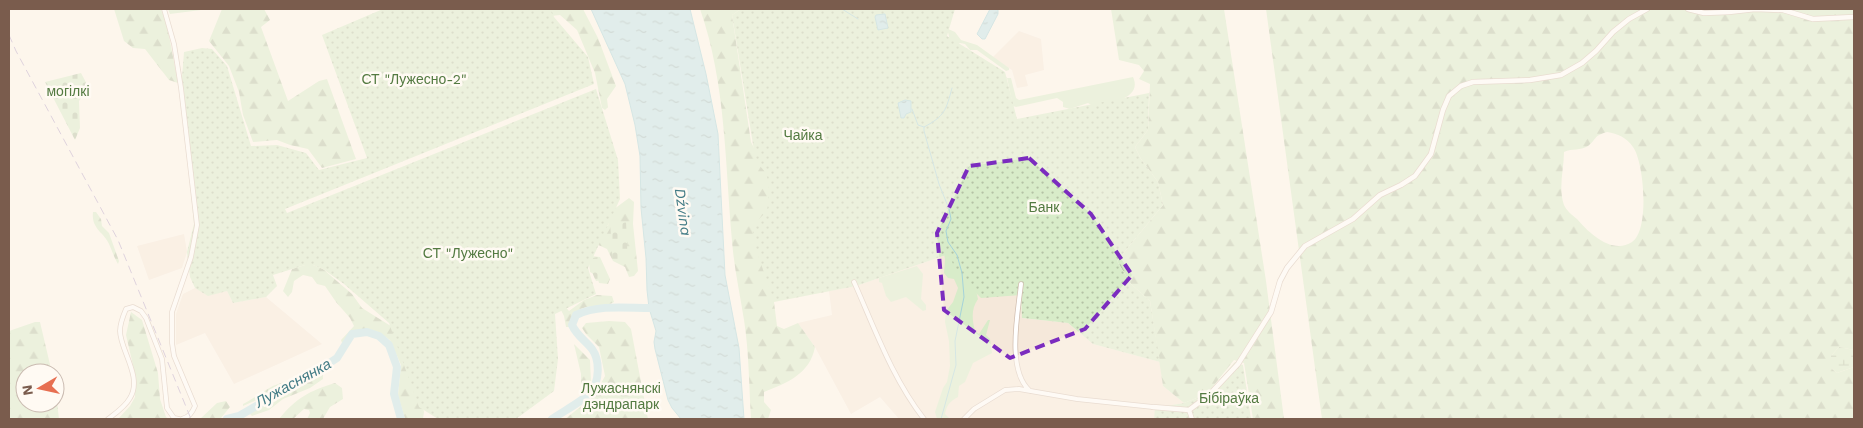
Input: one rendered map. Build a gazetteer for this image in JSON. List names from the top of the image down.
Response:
{
  "water": ["Dźvina", "Лужаснянка"],
  "parks": [
    "СТ \"Лужесно-2\"",
    "могілкі",
    "Чайка",
    "Банк",
    "СТ \"Лужесно\"",
    "Лужаснянскі дэндрапарк",
    "Бібіраўка"
  ],
  "north": "left"
}
